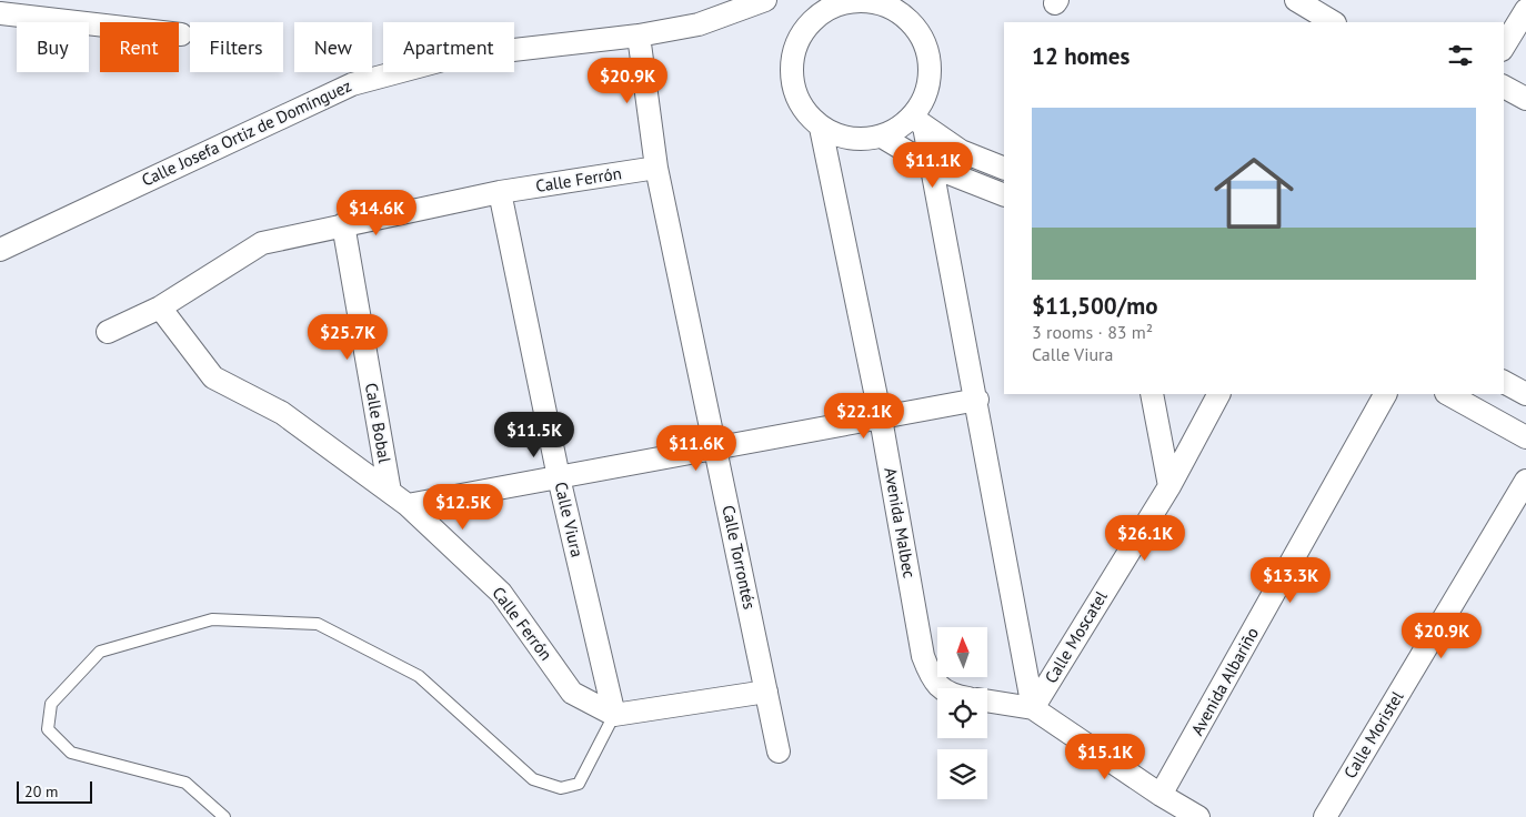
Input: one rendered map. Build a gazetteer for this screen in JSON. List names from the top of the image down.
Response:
{
  "streets": {
    "street": [
      "Calle Josefa Ortiz de Domínguez",
      "Calle Ferrón",
      "Calle Bobal",
      "Calle Viura",
      "Avenida Malbec",
      "Calle Torrontés",
      "Calle Moscatel",
      "Avenida Albariño",
      "Calle Moristel"
    ]
  },
  "crossings": [
    ["Calle Josefa Ortiz de Domínguez", "Calle Torrontés"],
    ["Calle Ferrón", "Calle Bobal"],
    ["Calle Ferrón", "Calle Viura"],
    ["Calle Ferrón", "Calle Torrontés"]
  ],
  "scale_bar": "20 m",
  "north": "top",
  "page": {
    "chip": [
      "Buy",
      "Rent",
      "Filters",
      "New",
      "Apartment"
    ],
    "heading": "12 homes",
    "price": [
      "$20.9K",
      "$11.1K",
      "$14.6K",
      "$25.7K",
      "$22.1K",
      "$11.5K",
      "$11.6K",
      "$12.5K",
      "$26.1K",
      "$13.3K",
      "$20.9K",
      "$15.1K"
    ],
    "list": [
      {
        "name": "$11,500/mo",
        "note": "3 rooms · 83 m² · Calle Viura"
      }
    ],
    "scale": "20 m"
  }
}
